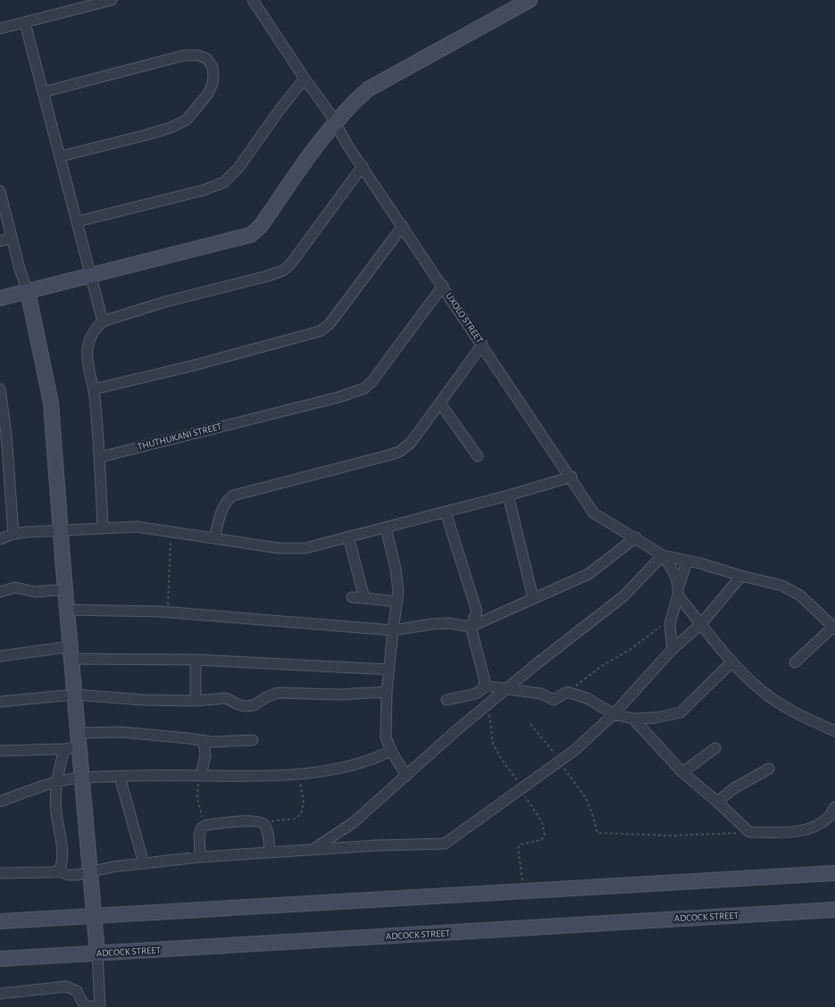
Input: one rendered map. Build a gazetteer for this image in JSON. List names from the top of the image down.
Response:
{
  "streets": {
    "main road": ["ADCOCK STREET"],
    "street": ["UXOLO STREET", "THUTHUKANI STREET"]
  },
  "crossings": [
    ["UXOLO STREET", "THUTHUKANI STREET"]
  ]
}
